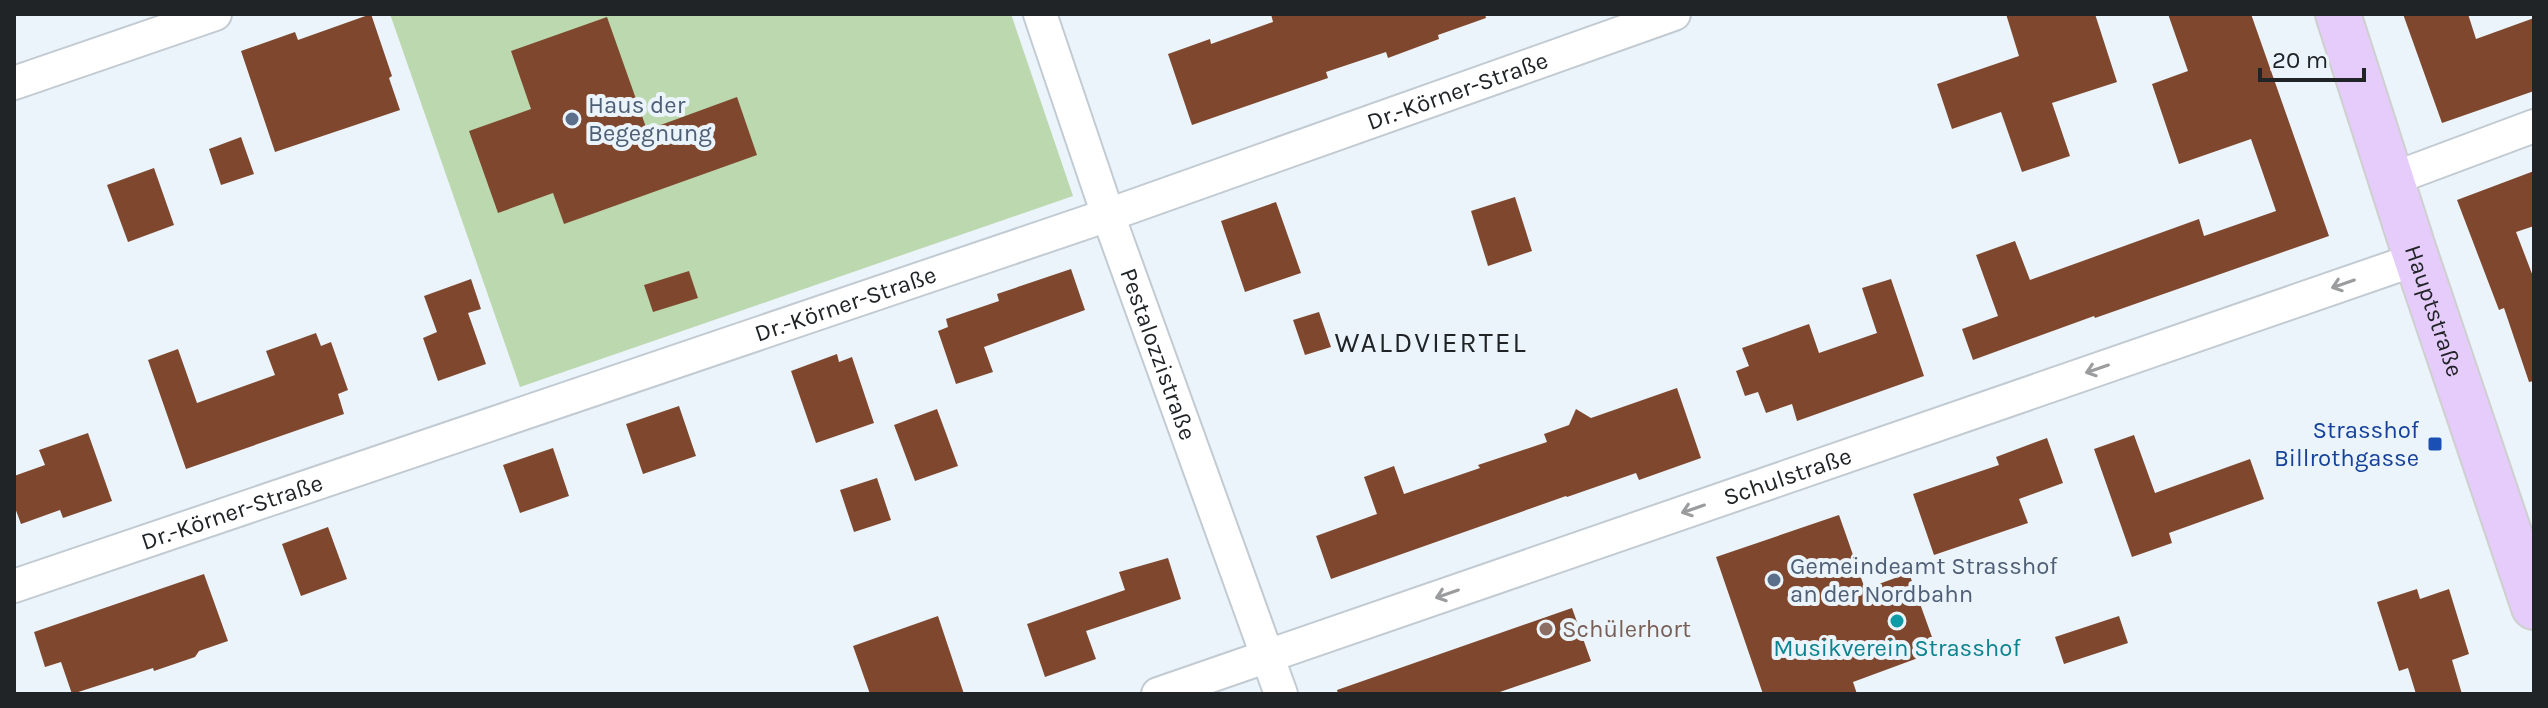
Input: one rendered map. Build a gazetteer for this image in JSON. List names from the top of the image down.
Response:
{
  "streets": {
    "main road": ["Hauptstraße"],
    "street": ["Dr.-Körner-Straße", "Pestalozzistraße", "Schulstraße"]
  },
  "crossings": [
    ["Dr.-Körner-Straße", "Pestalozzistraße"],
    ["Hauptstraße", "Schulstraße"],
    ["Pestalozzistraße", "Schulstraße"]
  ],
  "one_way": ["Schulstraße"],
  "districts": ["WALDVIERTEL"],
  "places": {
    "other": [
      "Haus der Begegnung",
      "Gemeindeamt Strasshof an der Nordbahn",
      "Musikverein Strasshof",
      "Schülerhort"
    ],
    "transit": ["Strasshof Billrothgasse"]
  },
  "scale_bar": "20 m"
}
